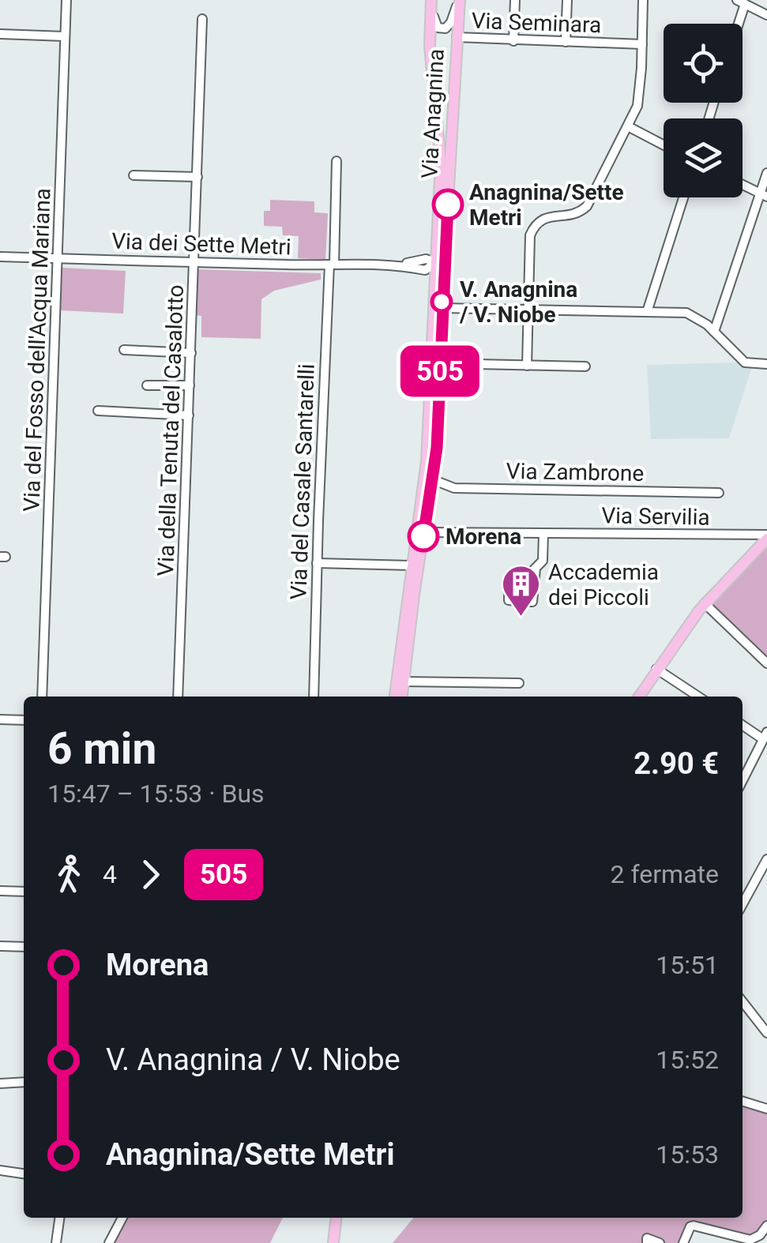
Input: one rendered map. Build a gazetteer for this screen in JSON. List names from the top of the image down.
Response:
{
  "streets": {
    "main road": ["Via Anagnina"],
    "street": [
      "Via Seminara",
      "Via dei Sette Metri",
      "Via del Fosso dell'Acqua Mariana",
      "Via della Tenuta del Casalotto",
      "Via Zambrone",
      "Via del Casale Santarelli",
      "Via Servilia"
    ]
  },
  "crossings": [
    ["Via Seminara", "Via Anagnina"],
    ["Via Anagnina", "Via dei Sette Metri"],
    ["Via Anagnina", "Via Zambrone"],
    ["Via Anagnina", "Via Servilia"],
    ["Via dei Sette Metri", "Via del Fosso dell'Acqua Mariana"],
    ["Via dei Sette Metri", "Via della Tenuta del Casalotto"],
    ["Via dei Sette Metri", "Via del Casale Santarelli"]
  ],
  "places": {
    "other": ["Anagnina/Sette Metri", "V. Anagnina / V. Niobe", "Morena"],
    "building": ["Accademia dei Piccoli"]
  },
  "lines": ["bus line 505"],
  "page": {
    "on_map": "505",
    "heading": ["6 min", "15:47 – 15:53 · Bus", "2.90 €"],
    "legs": ["4", "505", "2 fermate"],
    "list": [
      {
        "name": "Morena",
        "value": "15:51"
      },
      {
        "name": "V. Anagnina / V. Niobe",
        "value": "15:52"
      },
      {
        "name": "Anagnina/Sette Metri",
        "value": "15:53"
      }
    ]
  }
}
